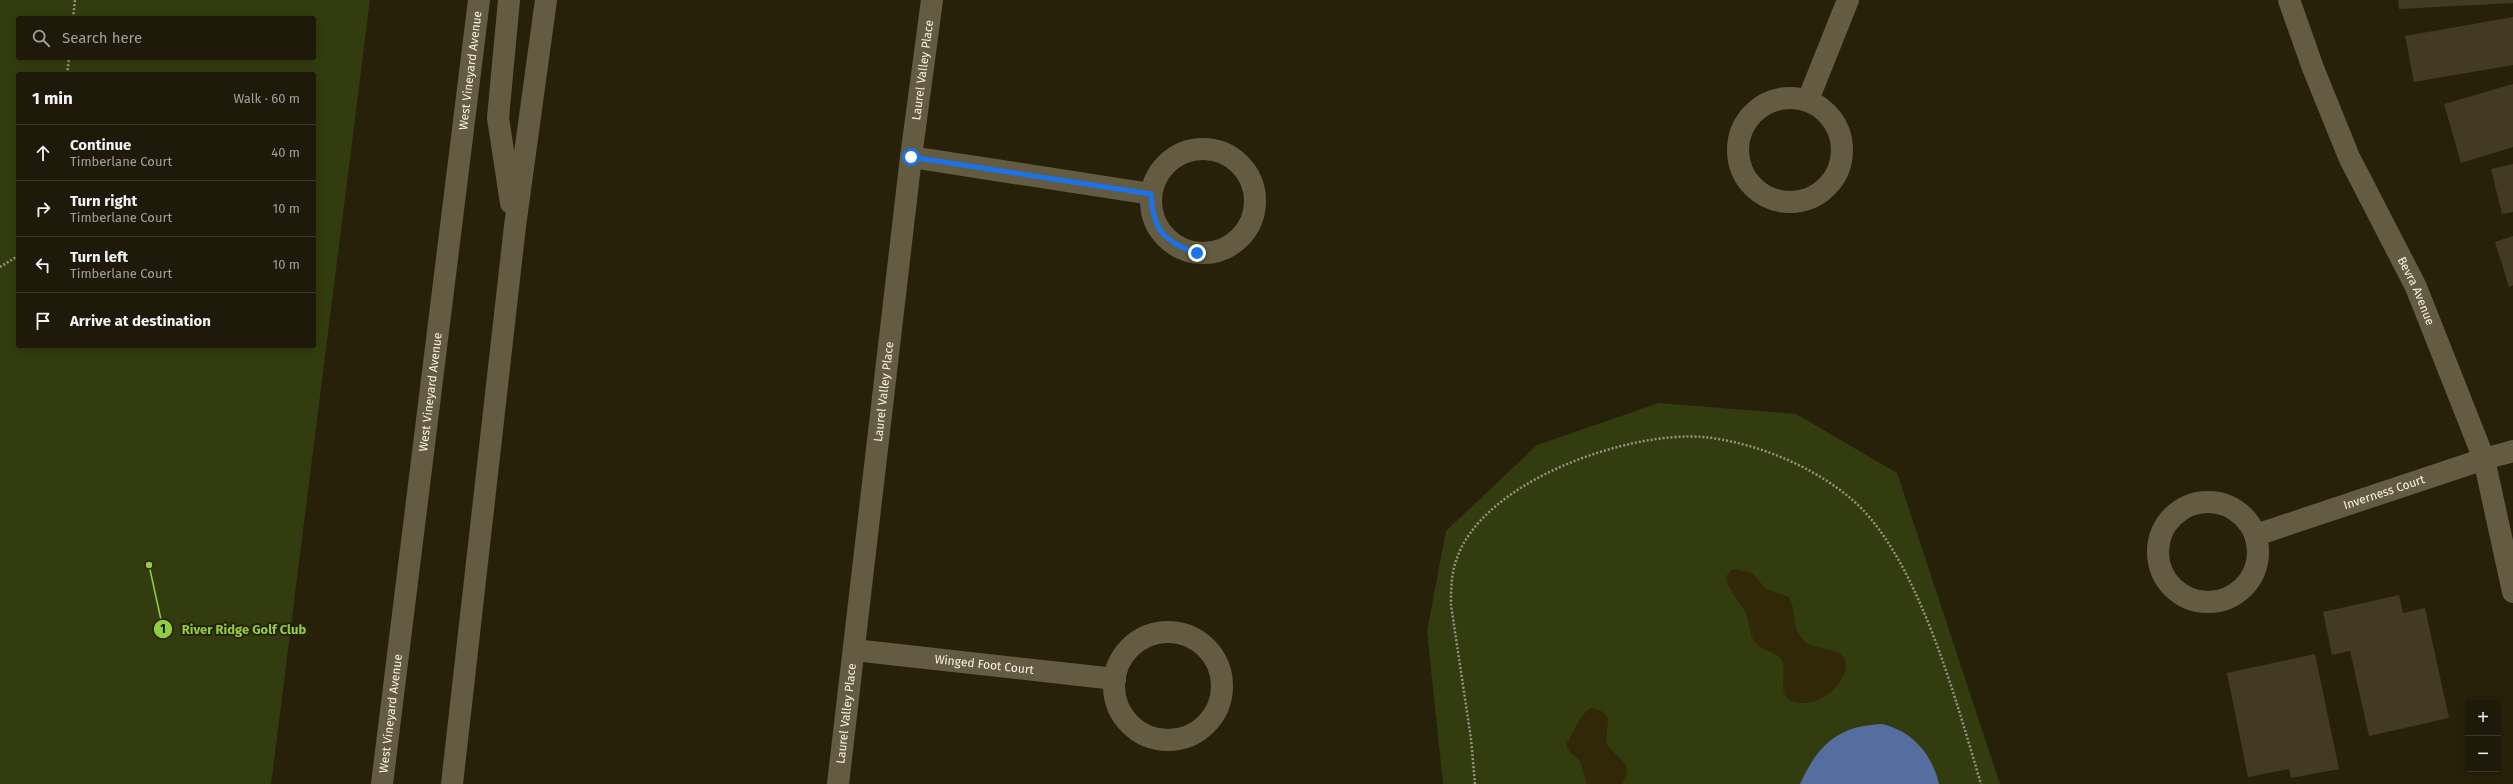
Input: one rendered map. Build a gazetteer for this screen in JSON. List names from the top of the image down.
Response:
{
  "streets": {
    "street": [
      "West Vineyard Avenue",
      "Laurel Valley Place",
      "Bevra Avenue",
      "Inverness Court",
      "Winged Foot Court"
    ]
  },
  "crossings": [
    ["Laurel Valley Place", "Winged Foot Court"],
    ["Bevra Avenue", "Inverness Court"]
  ],
  "places": ["River Ridge Golf Club"],
  "page": {
    "search": "Search here",
    "heading": ["1 min", "Walk · 60 m"],
    "list": [
      ["Continue", "Timberlane Court", "40 m"],
      ["Turn right", "Timberlane Court", "10 m"],
      ["Turn left", "Timberlane Court", "10 m"],
      "Arrive at destination"
    ],
    "map_buttons": ["+", "−"]
  }
}
